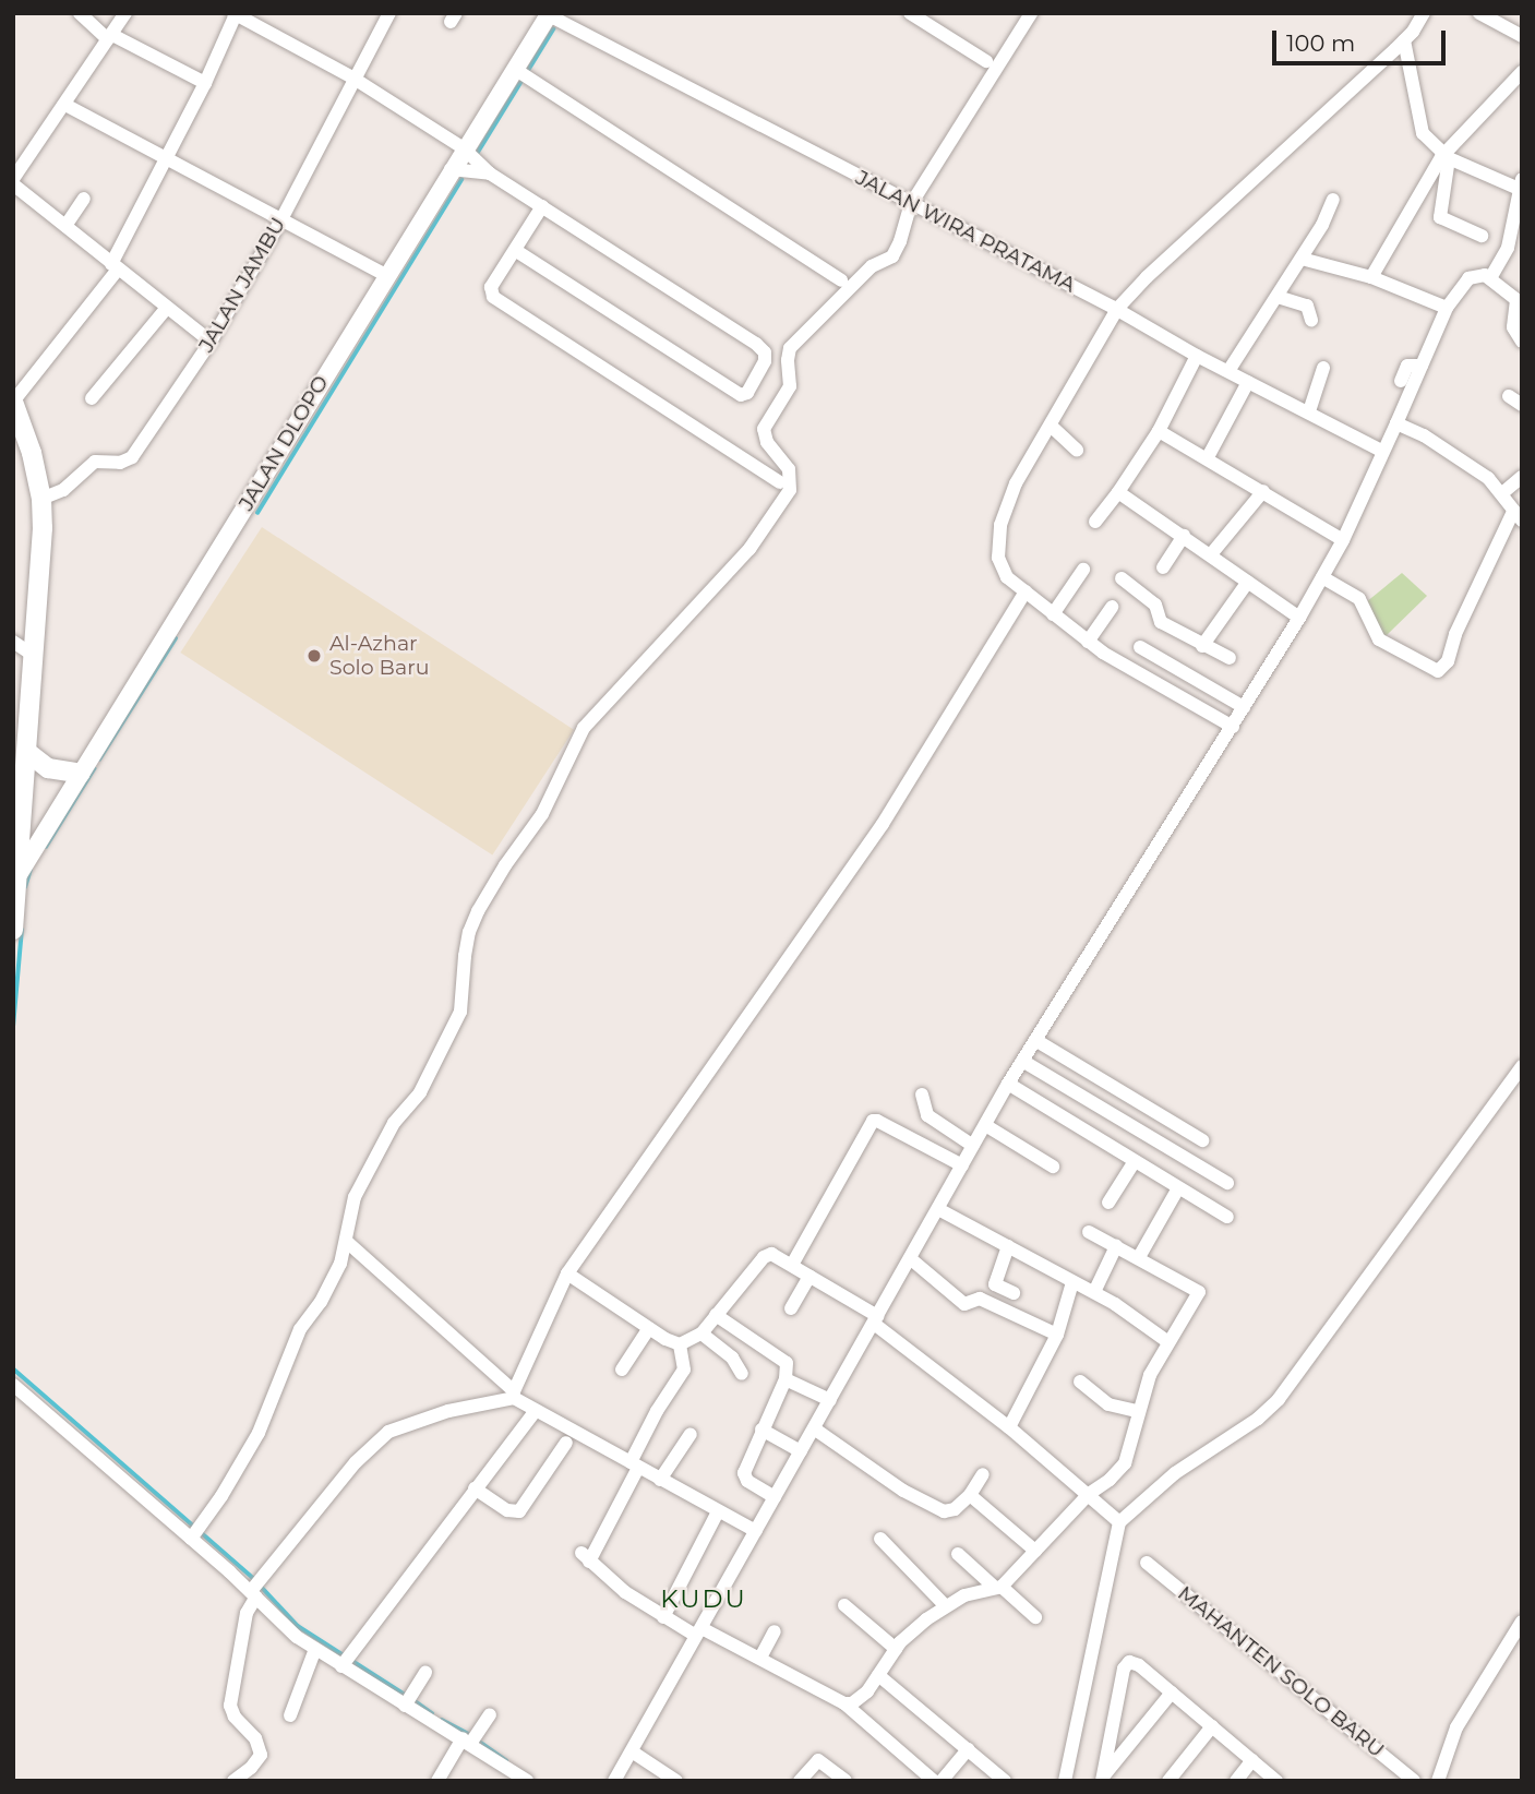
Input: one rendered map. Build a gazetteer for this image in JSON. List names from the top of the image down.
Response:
{
  "streets": {
    "street": [
      "JALAN WIRA PRATAMA",
      "JALAN JAMBU",
      "JALAN DLOPO",
      "MAHANTEN SOLO BARU"
    ]
  },
  "crossings": [
    ["JALAN WIRA PRATAMA", "JALAN DLOPO"]
  ],
  "districts": ["KUDU"],
  "places": ["Al-Azhar Solo Baru"],
  "scale_bar": "100 m"
}
